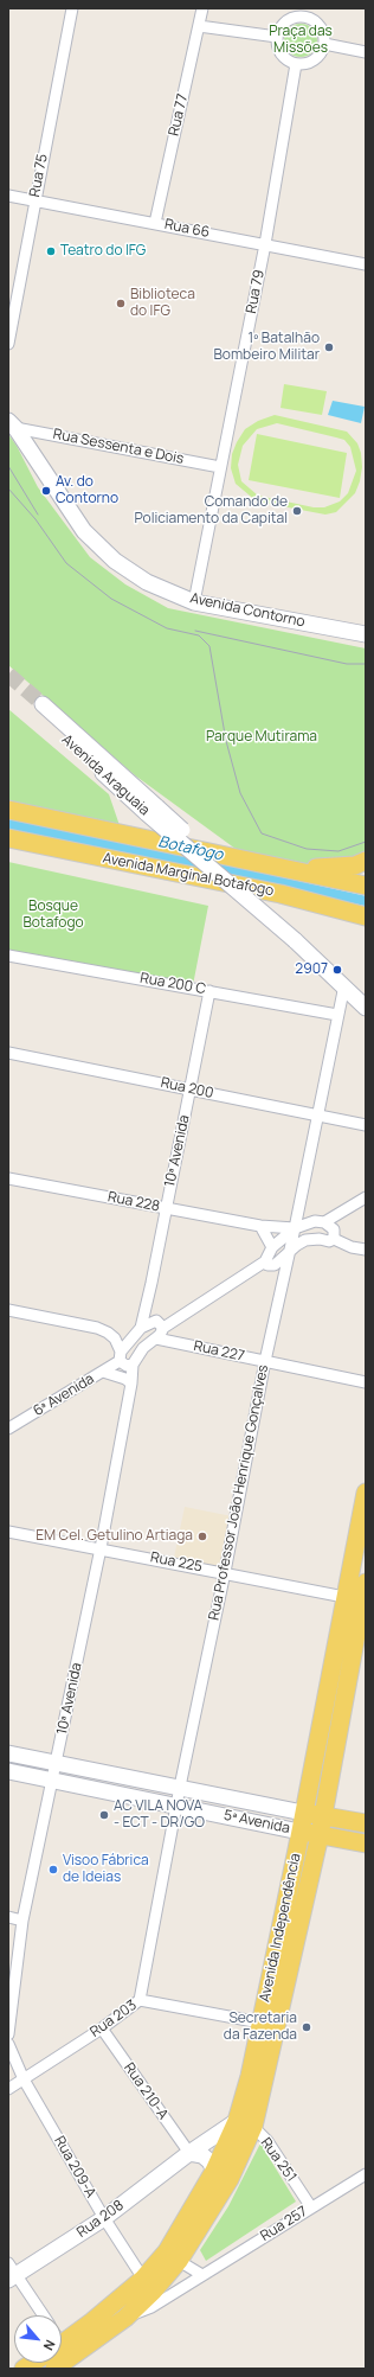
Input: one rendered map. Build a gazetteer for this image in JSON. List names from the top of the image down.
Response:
{
  "streets": {
    "main road": [
      "Avenida Contorno",
      "Avenida Araguaia",
      "Avenida Marginal Botafogo",
      "5ª Avenida",
      "Avenida Independência",
      "Rua 208"
    ],
    "street": [
      "Rua 77",
      "Rua 75",
      "Rua 66",
      "Rua 79",
      "Rua Sessenta e Dois",
      "Rua 200 C",
      "Rua 200",
      "10ª Avenida",
      "Rua 228",
      "Rua 227",
      "6ª Avenida",
      "Rua Professor João Henrique Gonçalves",
      "Rua 225",
      "Rua 203",
      "Rua 210-A",
      "Rua 251",
      "Rua 209-A",
      "Rua 257"
    ]
  },
  "crossings": [
    ["Rua 77", "Rua 66"],
    ["Rua 75", "Rua 66"],
    ["Rua 66", "Rua 79"],
    ["Rua 79", "Rua Sessenta e Dois"],
    ["Rua 79", "Avenida Contorno"],
    ["Rua Sessenta e Dois", "Avenida Contorno"],
    ["Avenida Araguaia", "Rua Professor João Henrique Gonçalves"],
    ["Rua 200 C", "10ª Avenida"],
    ["Rua 200 C", "Rua Professor João Henrique Gonçalves"],
    ["Rua 200", "10ª Avenida"],
    ["Rua 200", "Rua Professor João Henrique Gonçalves"],
    ["10ª Avenida", "Rua 228"],
    ["10ª Avenida", "6ª Avenida"],
    ["10ª Avenida", "Rua 225"],
    ["10ª Avenida", "5ª Avenida"],
    ["Rua 228", "Rua Professor João Henrique Gonçalves"],
    ["Rua 227", "6ª Avenida"],
    ["Rua 227", "Rua Professor João Henrique Gonçalves"],
    ["6ª Avenida", "Rua Professor João Henrique Gonçalves"],
    ["Rua Professor João Henrique Gonçalves", "Rua 225"],
    ["Rua Professor João Henrique Gonçalves", "5ª Avenida"],
    ["Rua Professor João Henrique Gonçalves", "Rua 203"],
    ["Rua 225", "Avenida Independência"],
    ["5ª Avenida", "Avenida Independência"],
    ["Avenida Independência", "Rua 203"],
    ["Avenida Independência", "Rua 251"],
    ["Avenida Independência", "Rua 209-A"],
    ["Avenida Independência", "Rua 208"],
    ["Avenida Independência", "Rua 257"],
    ["Rua 203", "Rua 210-A"],
    ["Rua 203", "Rua 209-A"],
    ["Rua 210-A", "Rua 208"],
    ["Rua 251", "Rua 208"],
    ["Rua 251", "Rua 257"],
    ["Rua 209-A", "Rua 208"]
  ],
  "water": ["Botafogo"],
  "parks": ["Praça das Missões", "Parque Mutirama", "Bosque Botafogo"],
  "places": [
    "Teatro do IFG",
    "Biblioteca do IFG",
    "1º Batalhão Bombeiro Militar",
    "Av. do Contorno",
    "Comando de Policiamento da Capital",
    "2907",
    "EM Cel. Getulino Artiaga",
    "AC VILA NOVA - ECT - DR/GO",
    "Visoo Fábrica de Ideias",
    "Secretaria da Fazenda"
  ],
  "north": "bottom right"
}
